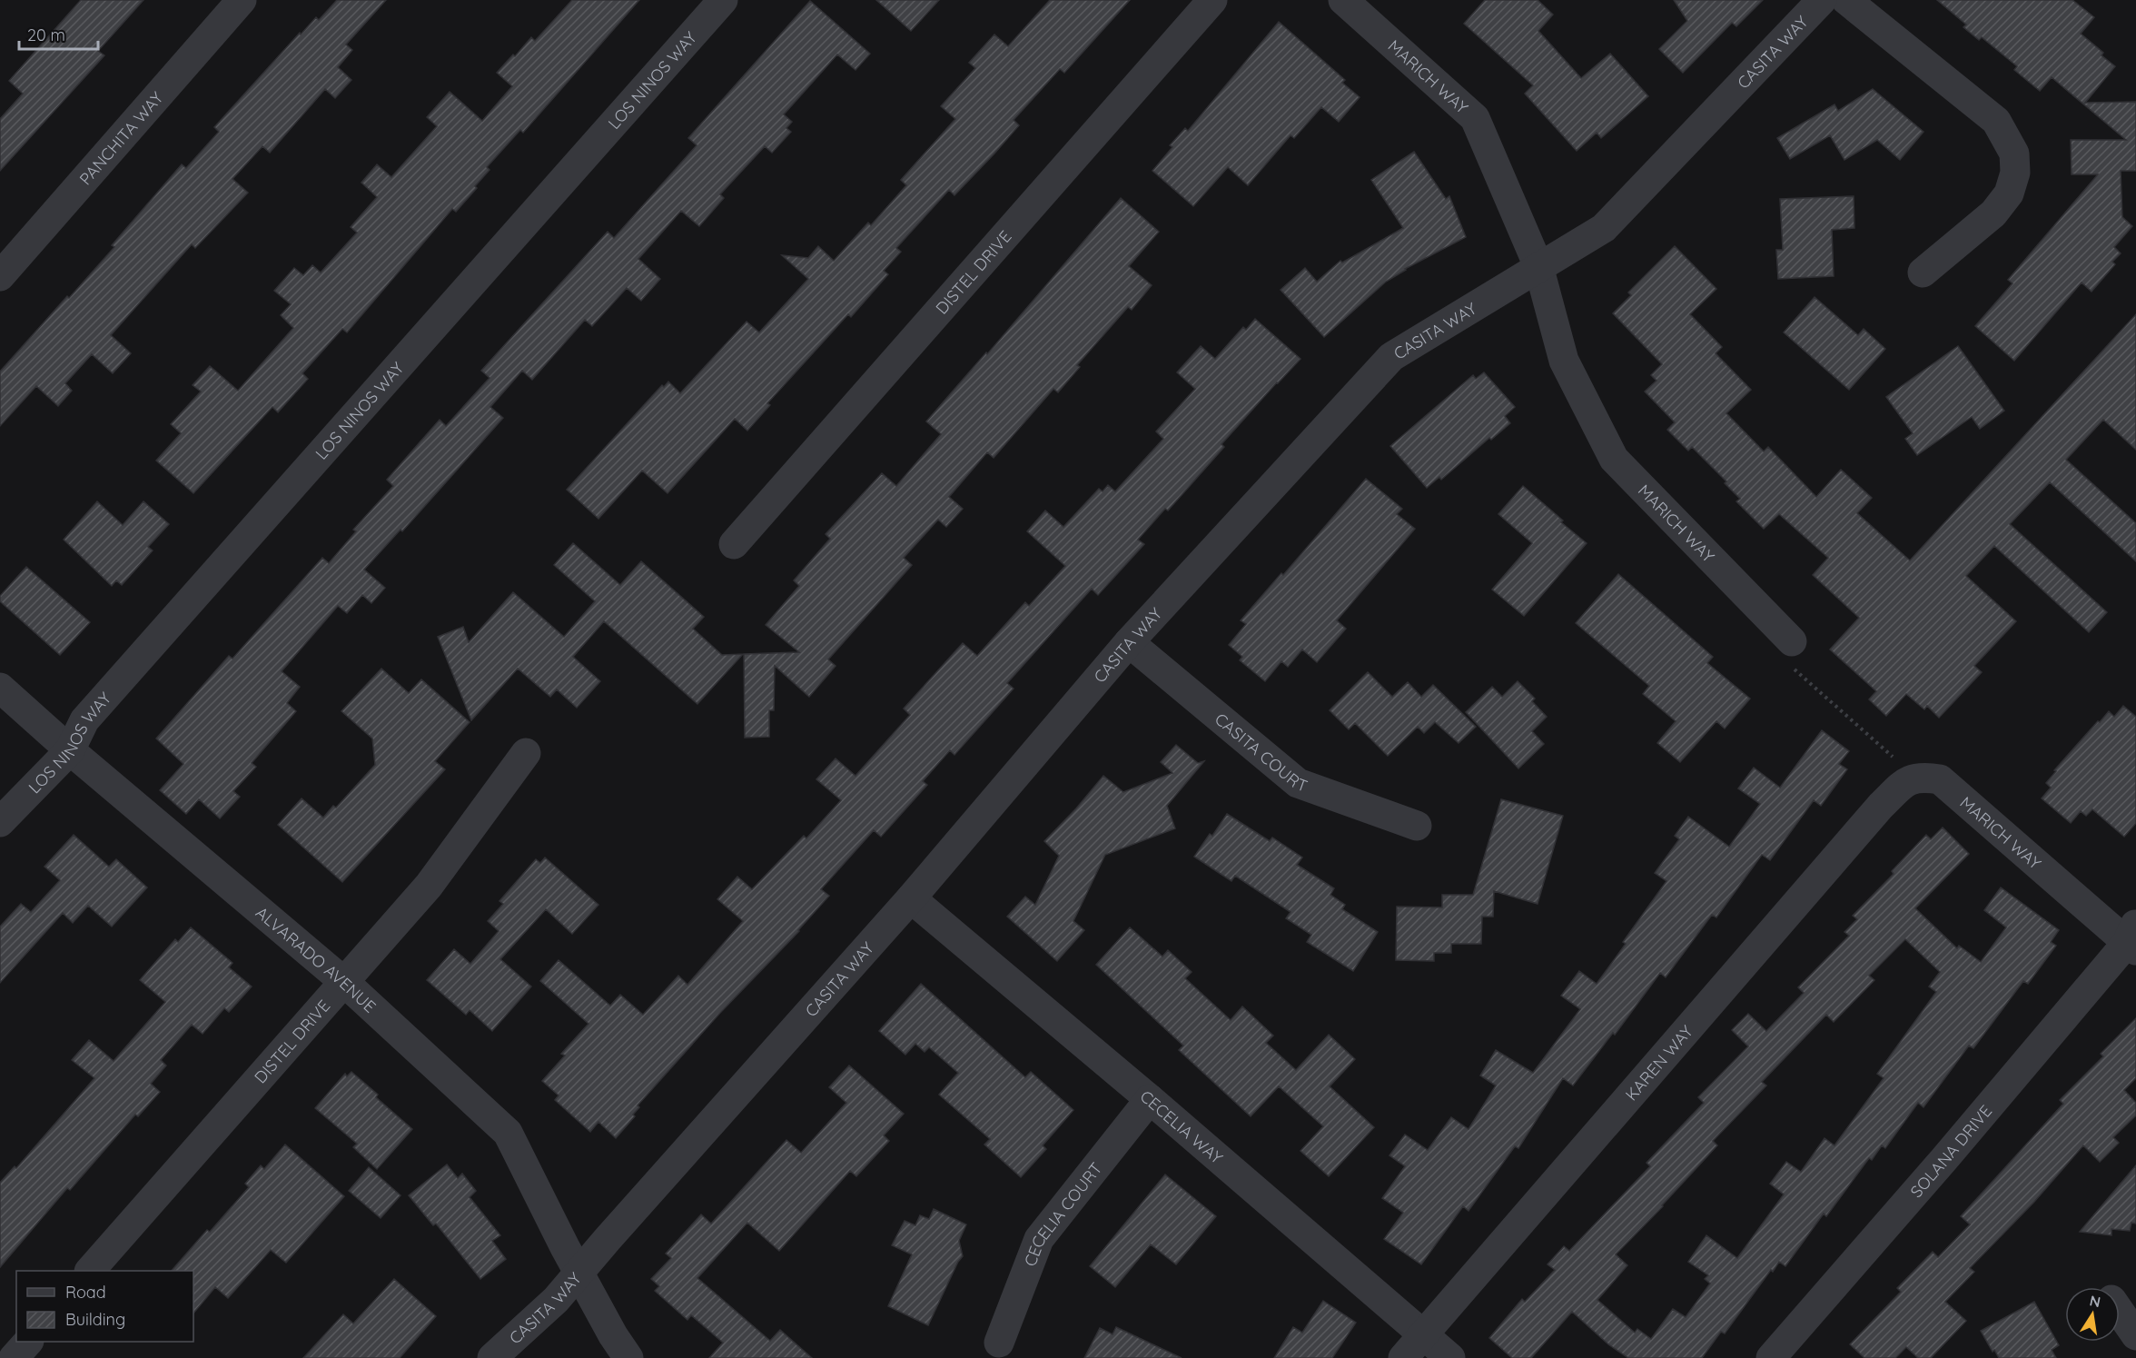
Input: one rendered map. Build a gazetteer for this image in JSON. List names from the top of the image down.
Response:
{
  "streets": {
    "street": [
      "CASITA WAY",
      "MARICH WAY",
      "LOS NINOS WAY",
      "PANCHITA WAY",
      "DISTEL DRIVE",
      "CASITA COURT",
      "ALVARADO AVENUE",
      "KAREN WAY",
      "CECELIA WAY",
      "SOLANA DRIVE",
      "CECELIA COURT"
    ]
  },
  "crossings": [
    ["CASITA WAY", "MARICH WAY"],
    ["CASITA WAY", "CASITA COURT"],
    ["CASITA WAY", "ALVARADO AVENUE"],
    ["CASITA WAY", "CECELIA WAY"],
    ["MARICH WAY", "KAREN WAY"],
    ["MARICH WAY", "SOLANA DRIVE"],
    ["LOS NINOS WAY", "ALVARADO AVENUE"],
    ["DISTEL DRIVE", "ALVARADO AVENUE"],
    ["KAREN WAY", "CECELIA WAY"],
    ["CECELIA WAY", "CECELIA COURT"]
  ],
  "legend": ["Road", "Building"],
  "scale_bar": "20 m",
  "north": "top"
}
